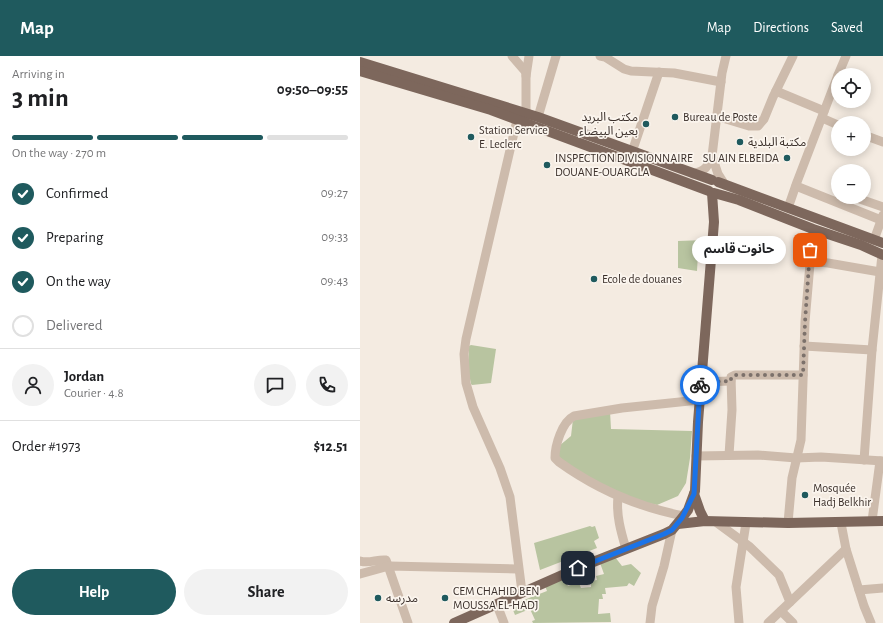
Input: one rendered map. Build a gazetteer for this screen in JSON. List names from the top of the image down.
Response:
{
  "places": [
    "Bureau de Poste",
    "مكتب البريد بعين البيضاء",
    "Station Service E. Leclerc",
    "مكتبة البلدية",
    "SU AIN ELBEIDA",
    "INSPECTION DIVISIONNAIRE DOUANE-OUARGLA",
    "حانوت قاسم",
    "Ecole de douanes",
    "Mosquée Hadj Belkhir",
    "مدرسه",
    "CEM CHAHID BEN MOUSSA EL-HADJ"
  ],
  "page": {
    "header": "Map",
    "nav": ["Map", "Directions", "Saved"],
    "heading": ["3 min", "Arriving in", "09:50–09:55"],
    "panel": [
      "Jordan",
      "Courier · 4.8",
      "Order #1973",
      "$12.51"
    ],
    "map_buttons": ["+", "−"],
    "bar": "On the way · 270 m",
    "list": [
      ["Confirmed", "09:27"],
      ["Preparing", "09:33"],
      ["On the way", "09:43"],
      "Delivered"
    ],
    "bubble": "حانوت قاسم",
    "buttons": ["Help", "Share"]
  }
}
